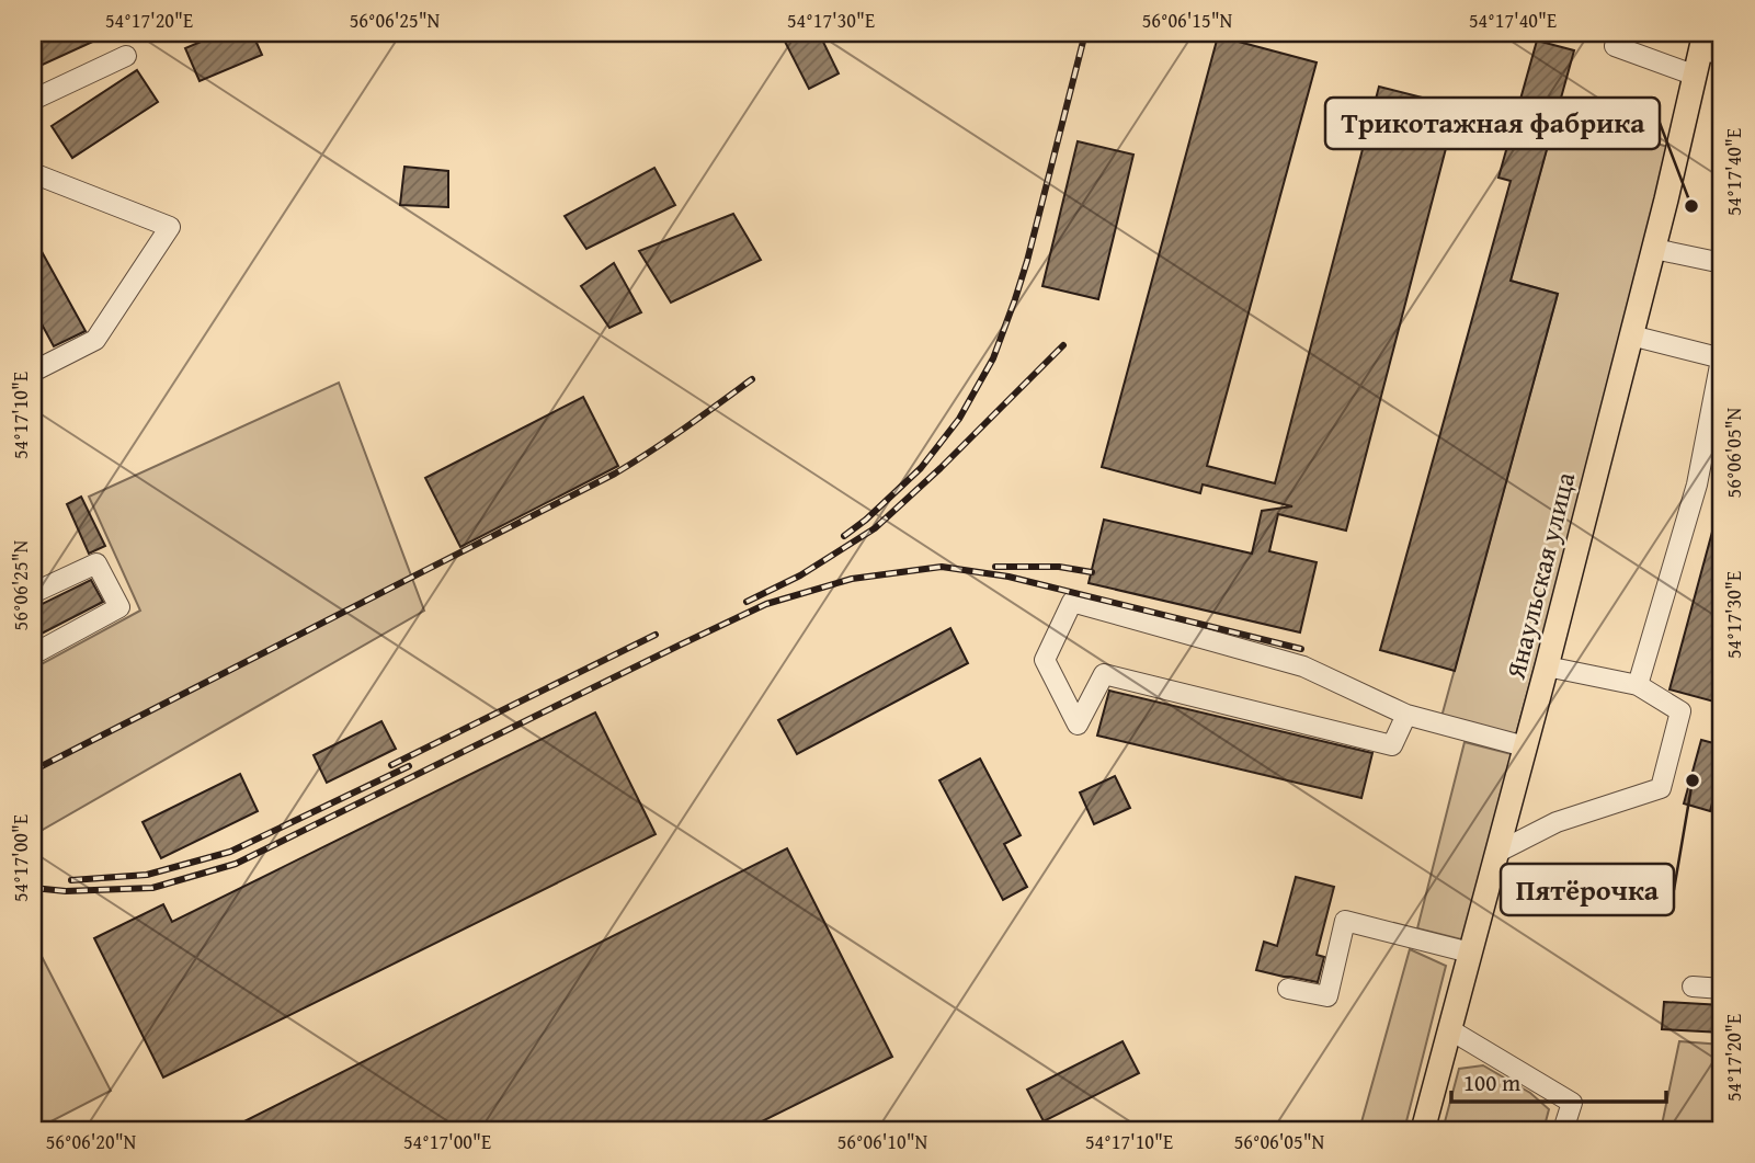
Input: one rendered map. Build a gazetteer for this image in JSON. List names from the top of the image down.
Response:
{
  "streets": {
    "main road": ["Янаульская улица"]
  },
  "places": ["Трикотажная фабрика", "Пятёрочка"],
  "scale_bar": "100 m",
  "coordinates": [
    "54°17'20\"E",
    "56°06'25\"N",
    "54°17'30\"E",
    "56°06'15\"N",
    "54°17'40\"E",
    "54°17'10\"E",
    "56°06'05\"N",
    "54°17'00\"E",
    "56°06'20\"N",
    "56°06'10\"N"
  ]
}
